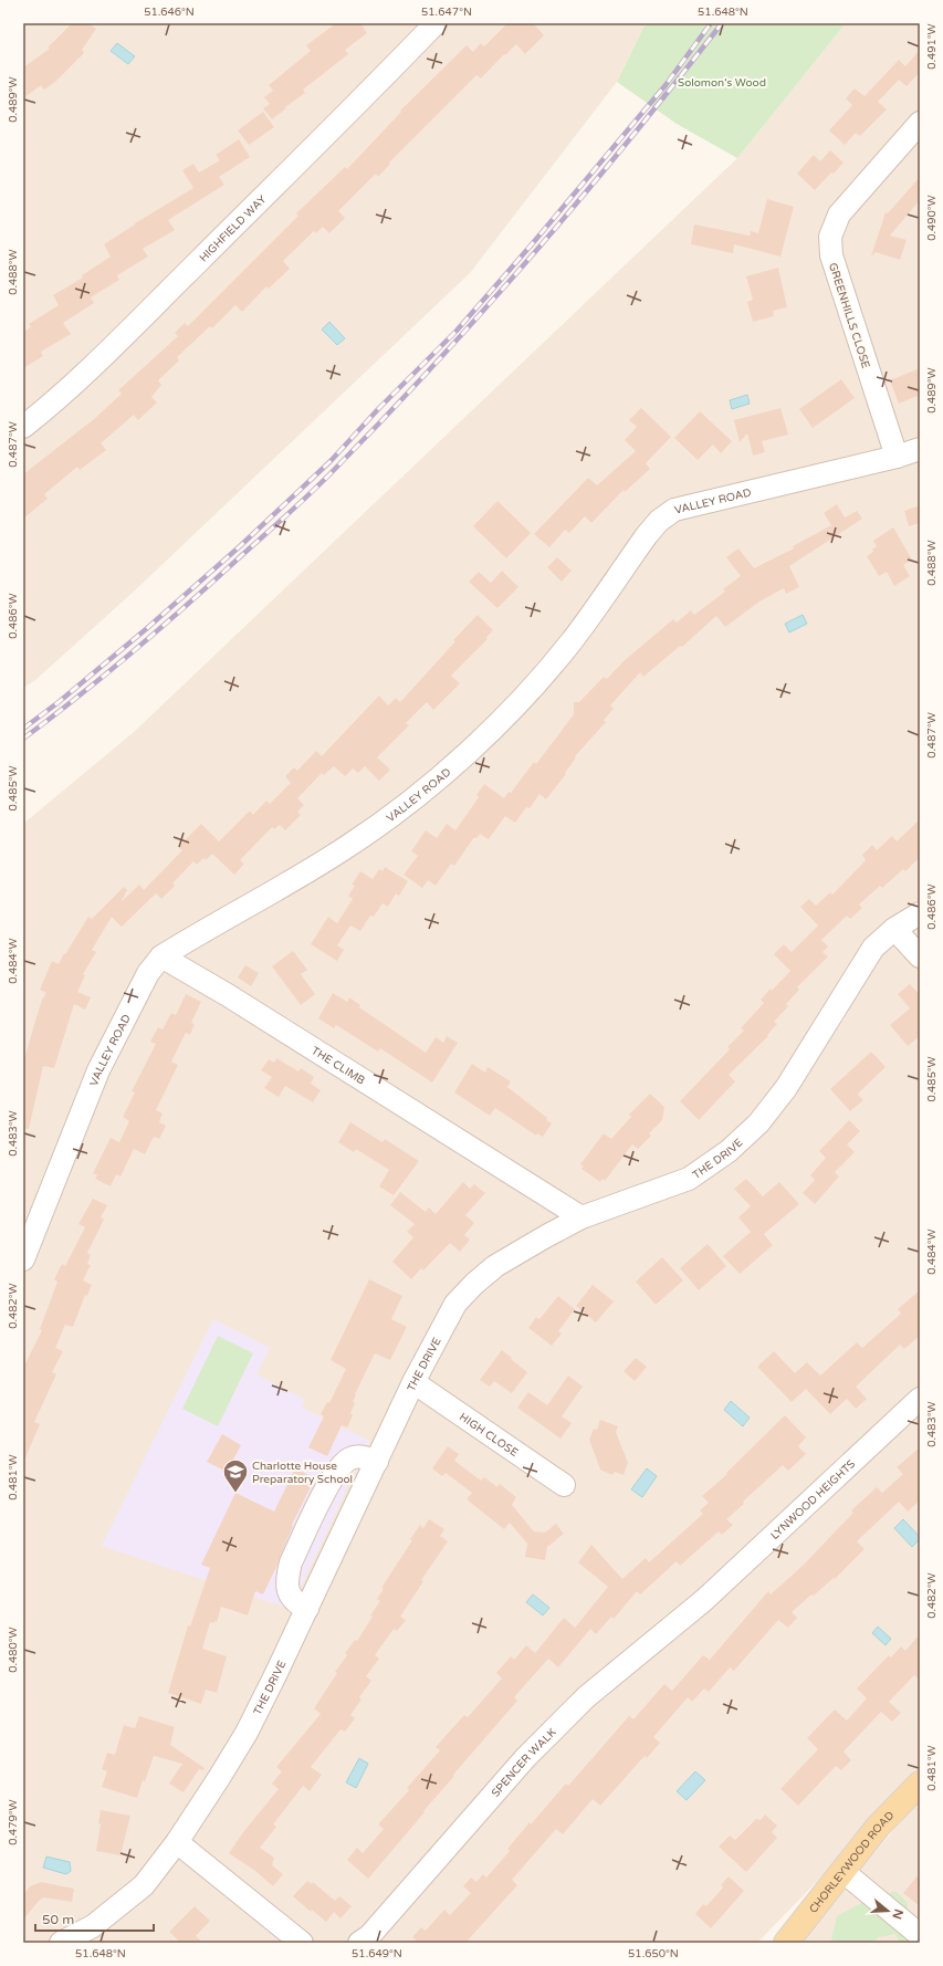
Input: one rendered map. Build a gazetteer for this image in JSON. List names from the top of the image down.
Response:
{
  "streets": {
    "main road": ["CHORLEYWOOD ROAD"],
    "street": [
      "HIGHFIELD WAY",
      "GREENHILLS CLOSE",
      "VALLEY ROAD",
      "THE CLIMB",
      "THE DRIVE",
      "HIGH CLOSE",
      "LYNWOOD HEIGHTS",
      "SPENCER WALK"
    ]
  },
  "crossings": [
    ["GREENHILLS CLOSE", "VALLEY ROAD"],
    ["VALLEY ROAD", "THE CLIMB"],
    ["THE CLIMB", "THE DRIVE"],
    ["THE DRIVE", "HIGH CLOSE"],
    ["LYNWOOD HEIGHTS", "SPENCER WALK"]
  ],
  "parks": ["Solomon's Wood"],
  "places": {
    "school or university": ["Charlotte House Preparatory School"]
  },
  "scale_bar": "50 m",
  "north": "right",
  "coordinates": [
    "51.646°N",
    "51.647°N",
    "51.648°N",
    "0.491°W",
    "0.489°W",
    "0.490°W",
    "0.488°W",
    "0.487°W",
    "0.486°W",
    "0.485°W",
    "0.484°W",
    "0.483°W",
    "0.482°W",
    "0.481°W",
    "0.480°W",
    "0.479°W",
    "51.649°N",
    "51.650°N"
  ]
}
